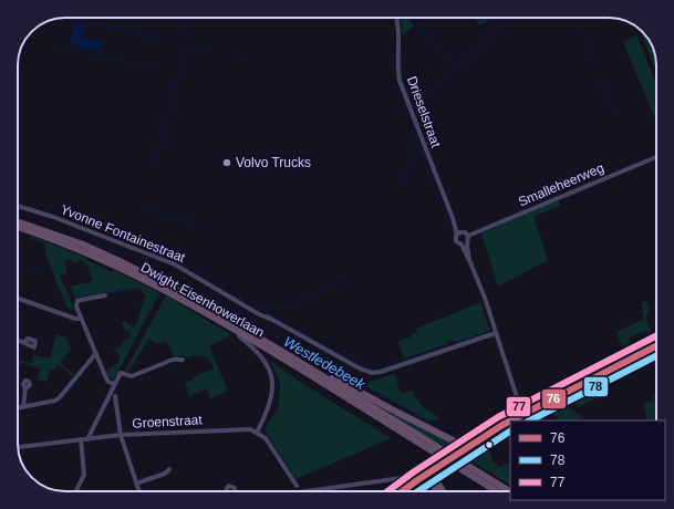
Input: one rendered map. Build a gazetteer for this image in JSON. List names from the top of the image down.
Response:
{
  "streets": {
    "highway": ["Dwight Eisenhowerlaan"],
    "street": [
      "Drieselstraat",
      "Smalleheerweg",
      "Yvonne Fontainestraat",
      "Groenstraat"
    ]
  },
  "crossings": [
    ["Drieselstraat", "Smalleheerweg"],
    ["Drieselstraat", "Yvonne Fontainestraat"]
  ],
  "water": ["Westledebeek"],
  "places": ["Volvo Trucks"],
  "lines": ["transit line 77", "transit line 76", "transit line 78"],
  "legend": ["76", "78", "77"]
}
